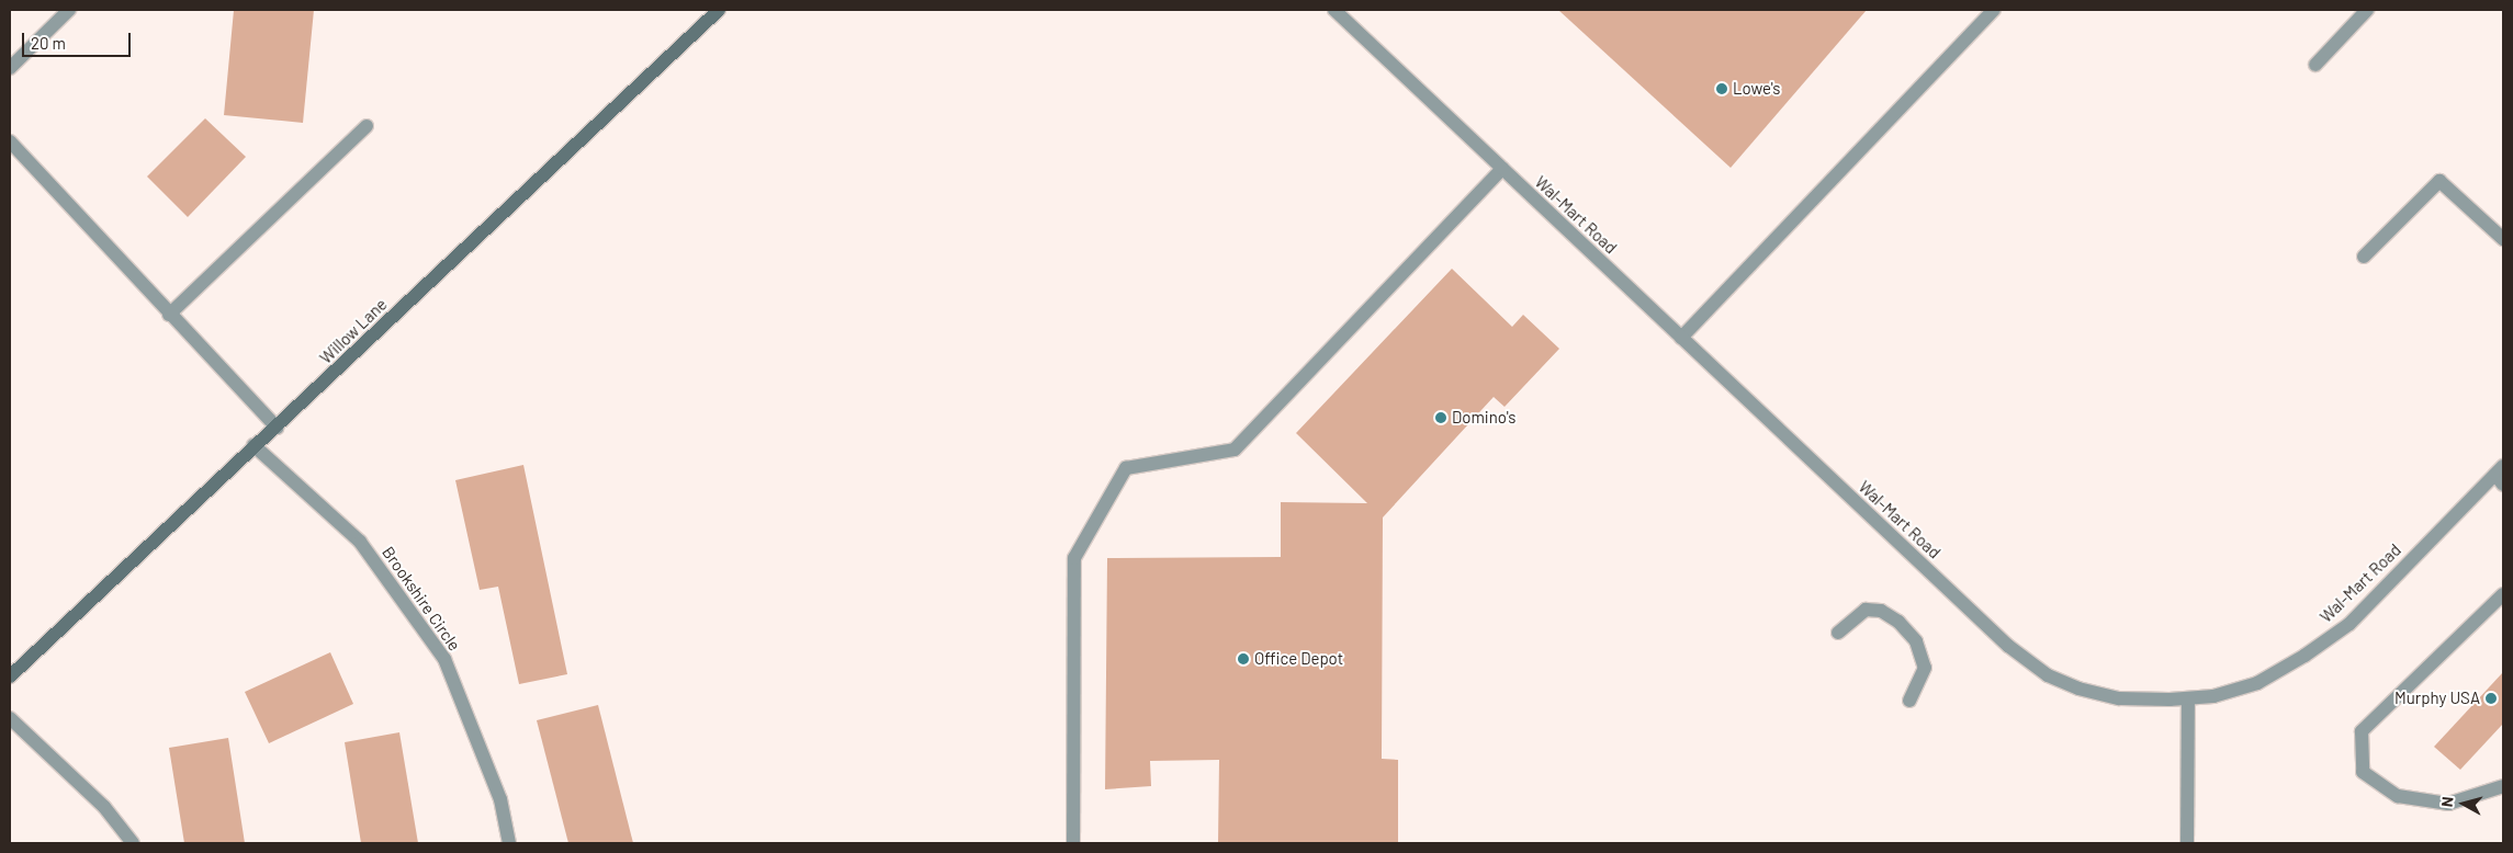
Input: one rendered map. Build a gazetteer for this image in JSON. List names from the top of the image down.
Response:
{
  "streets": {
    "street": ["Wal-Mart Road", "Willow Lane", "Brookshire Circle"]
  },
  "crossings": [
    ["Willow Lane", "Brookshire Circle"]
  ],
  "places": [
    "Lowe's",
    "Domino's",
    "Office Depot",
    "Murphy USA"
  ],
  "scale_bar": "20 m",
  "north": "left"
}
